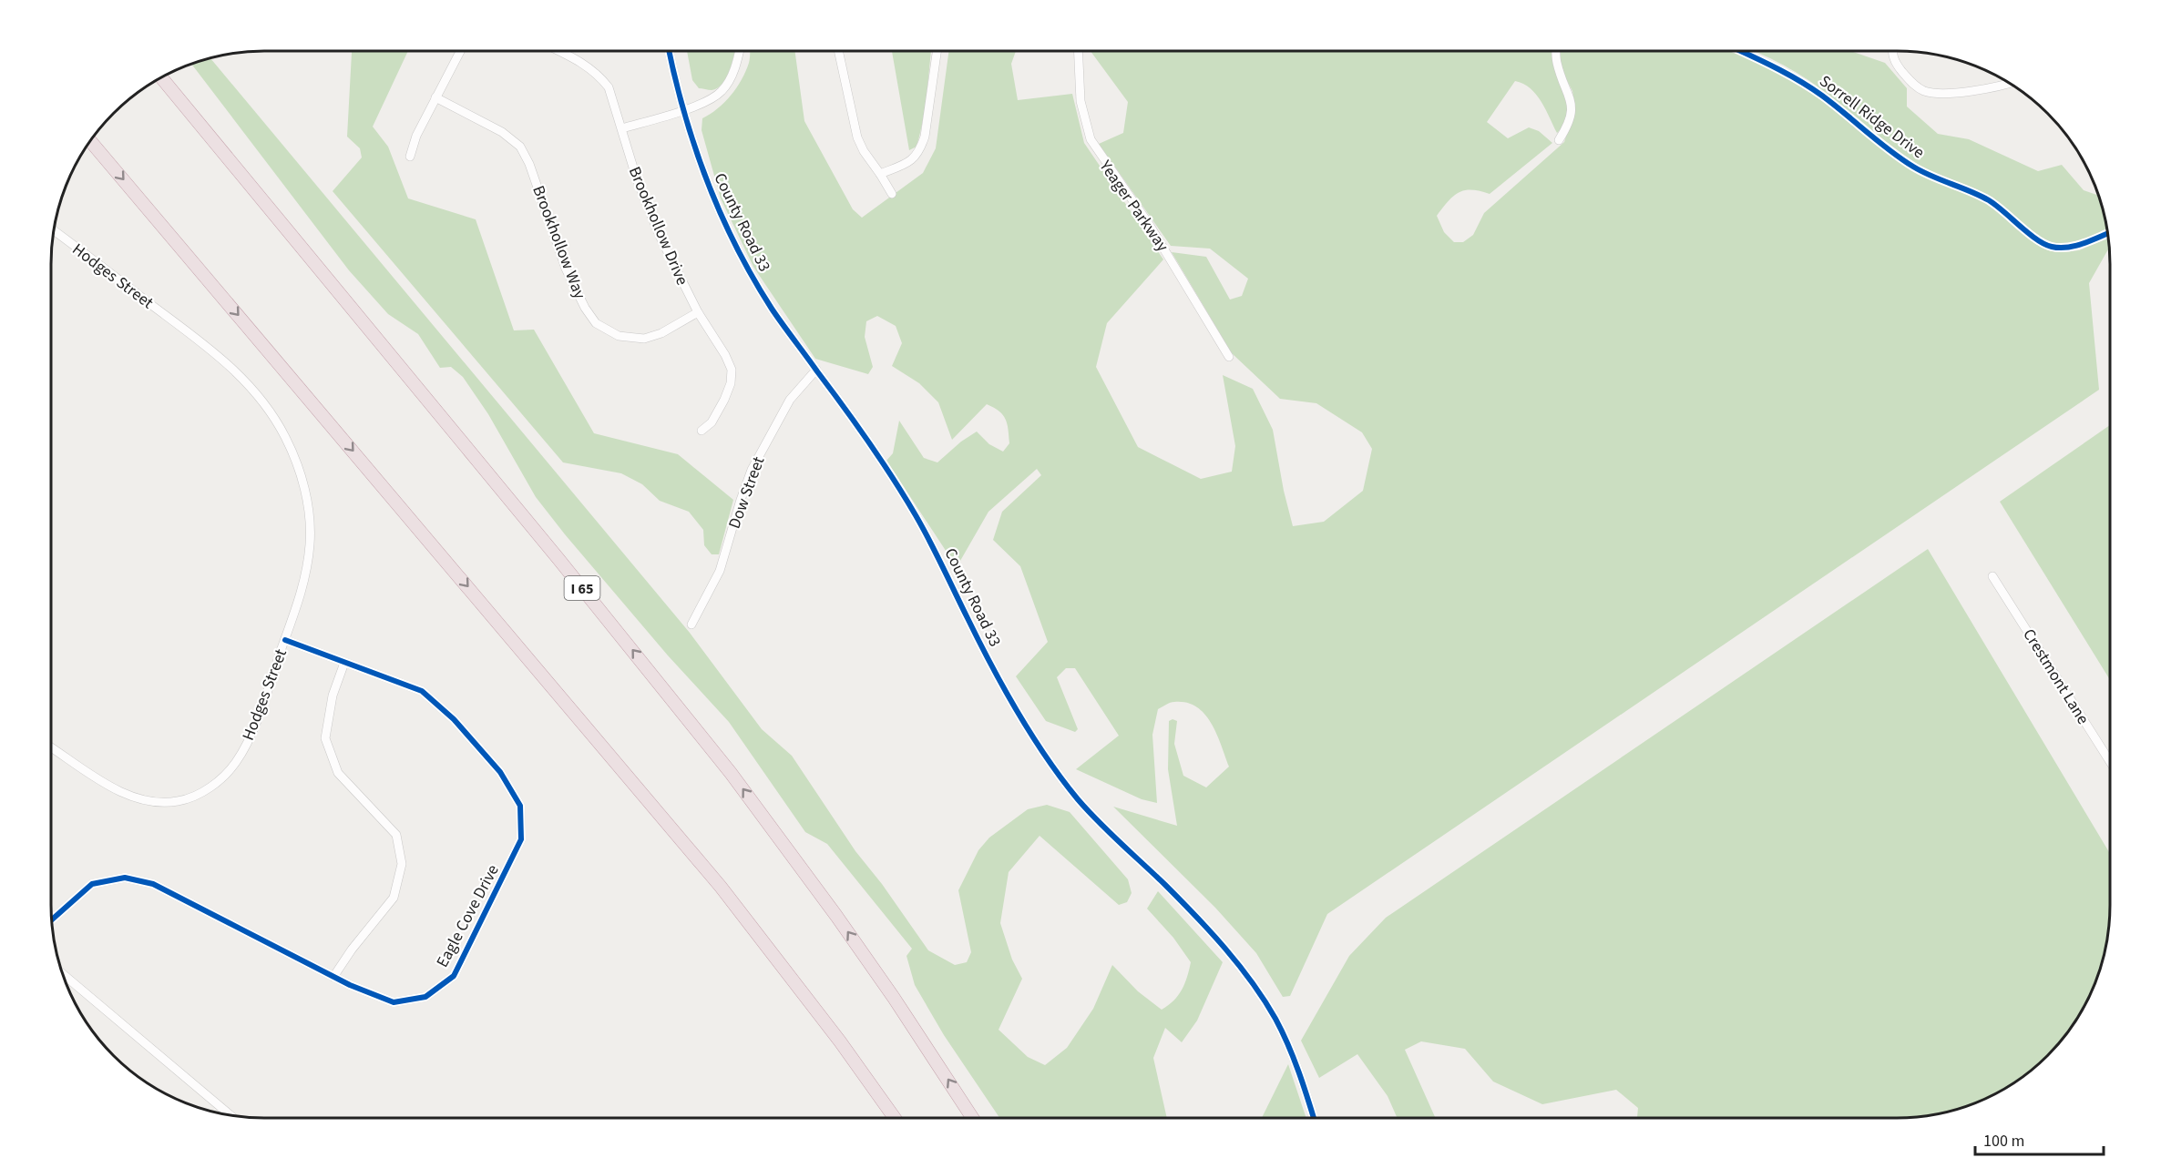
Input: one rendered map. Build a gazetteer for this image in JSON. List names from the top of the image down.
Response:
{
  "streets": {
    "highway": ["I 65"],
    "street": [
      "Sorrell Ridge Drive",
      "Yeager Parkway",
      "County Road 33",
      "Brookhollow Drive",
      "Brookhollow Way",
      "Hodges Street",
      "Dow Street",
      "Crestmont Lane",
      "Eagle Cove Drive"
    ]
  },
  "crossings": [
    ["County Road 33", "Dow Street"],
    ["Brookhollow Drive", "Brookhollow Way"],
    ["Hodges Street", "Eagle Cove Drive"]
  ],
  "scale_bar": "100 m"
}
